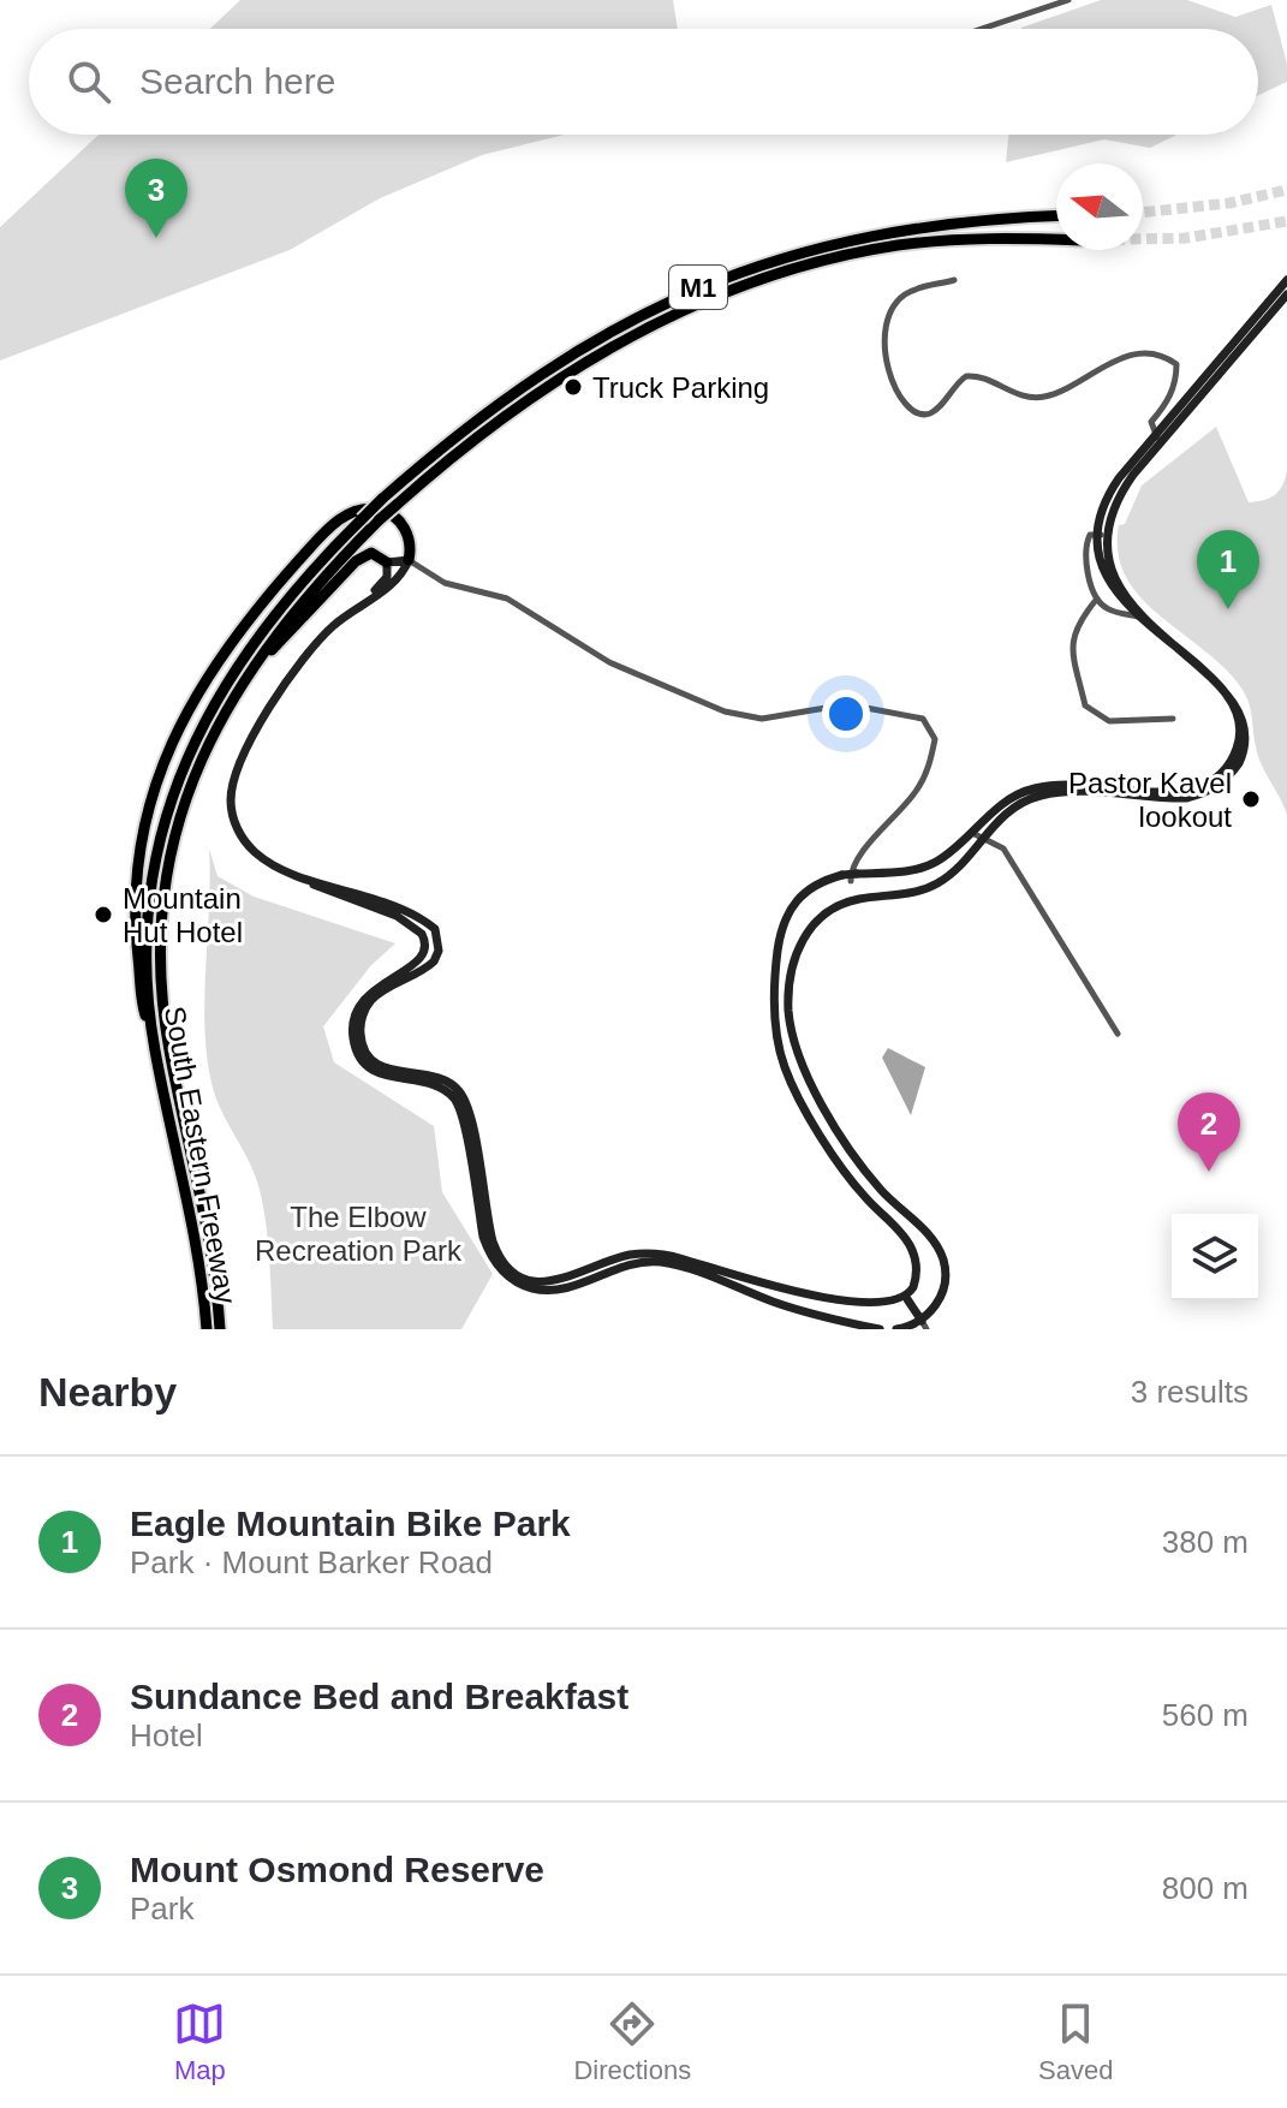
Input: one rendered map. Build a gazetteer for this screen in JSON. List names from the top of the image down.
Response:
{
  "streets": {
    "highway": ["M1", "South Eastern Freeway"]
  },
  "parks": ["The Elbow Recreation Park"],
  "places": ["Truck Parking", "Pastor Kavel lookout", "Mountain Hut Hotel"],
  "north": "left",
  "page": {
    "search": "Search here",
    "pins": ["3", "1", "2"],
    "heading": ["Nearby", "3 results"],
    "list": [
      {
        "mark": "1",
        "name": "Eagle Mountain Bike Park",
        "note": "Park · Mount Barker Road",
        "value": "380 m"
      },
      {
        "mark": "2",
        "name": "Sundance Bed and Breakfast",
        "note": "Hotel",
        "value": "560 m"
      },
      {
        "mark": "3",
        "name": "Mount Osmond Reserve",
        "note": "Park",
        "value": "800 m"
      }
    ],
    "nav": ["Map", "Directions", "Saved"]
  }
}
